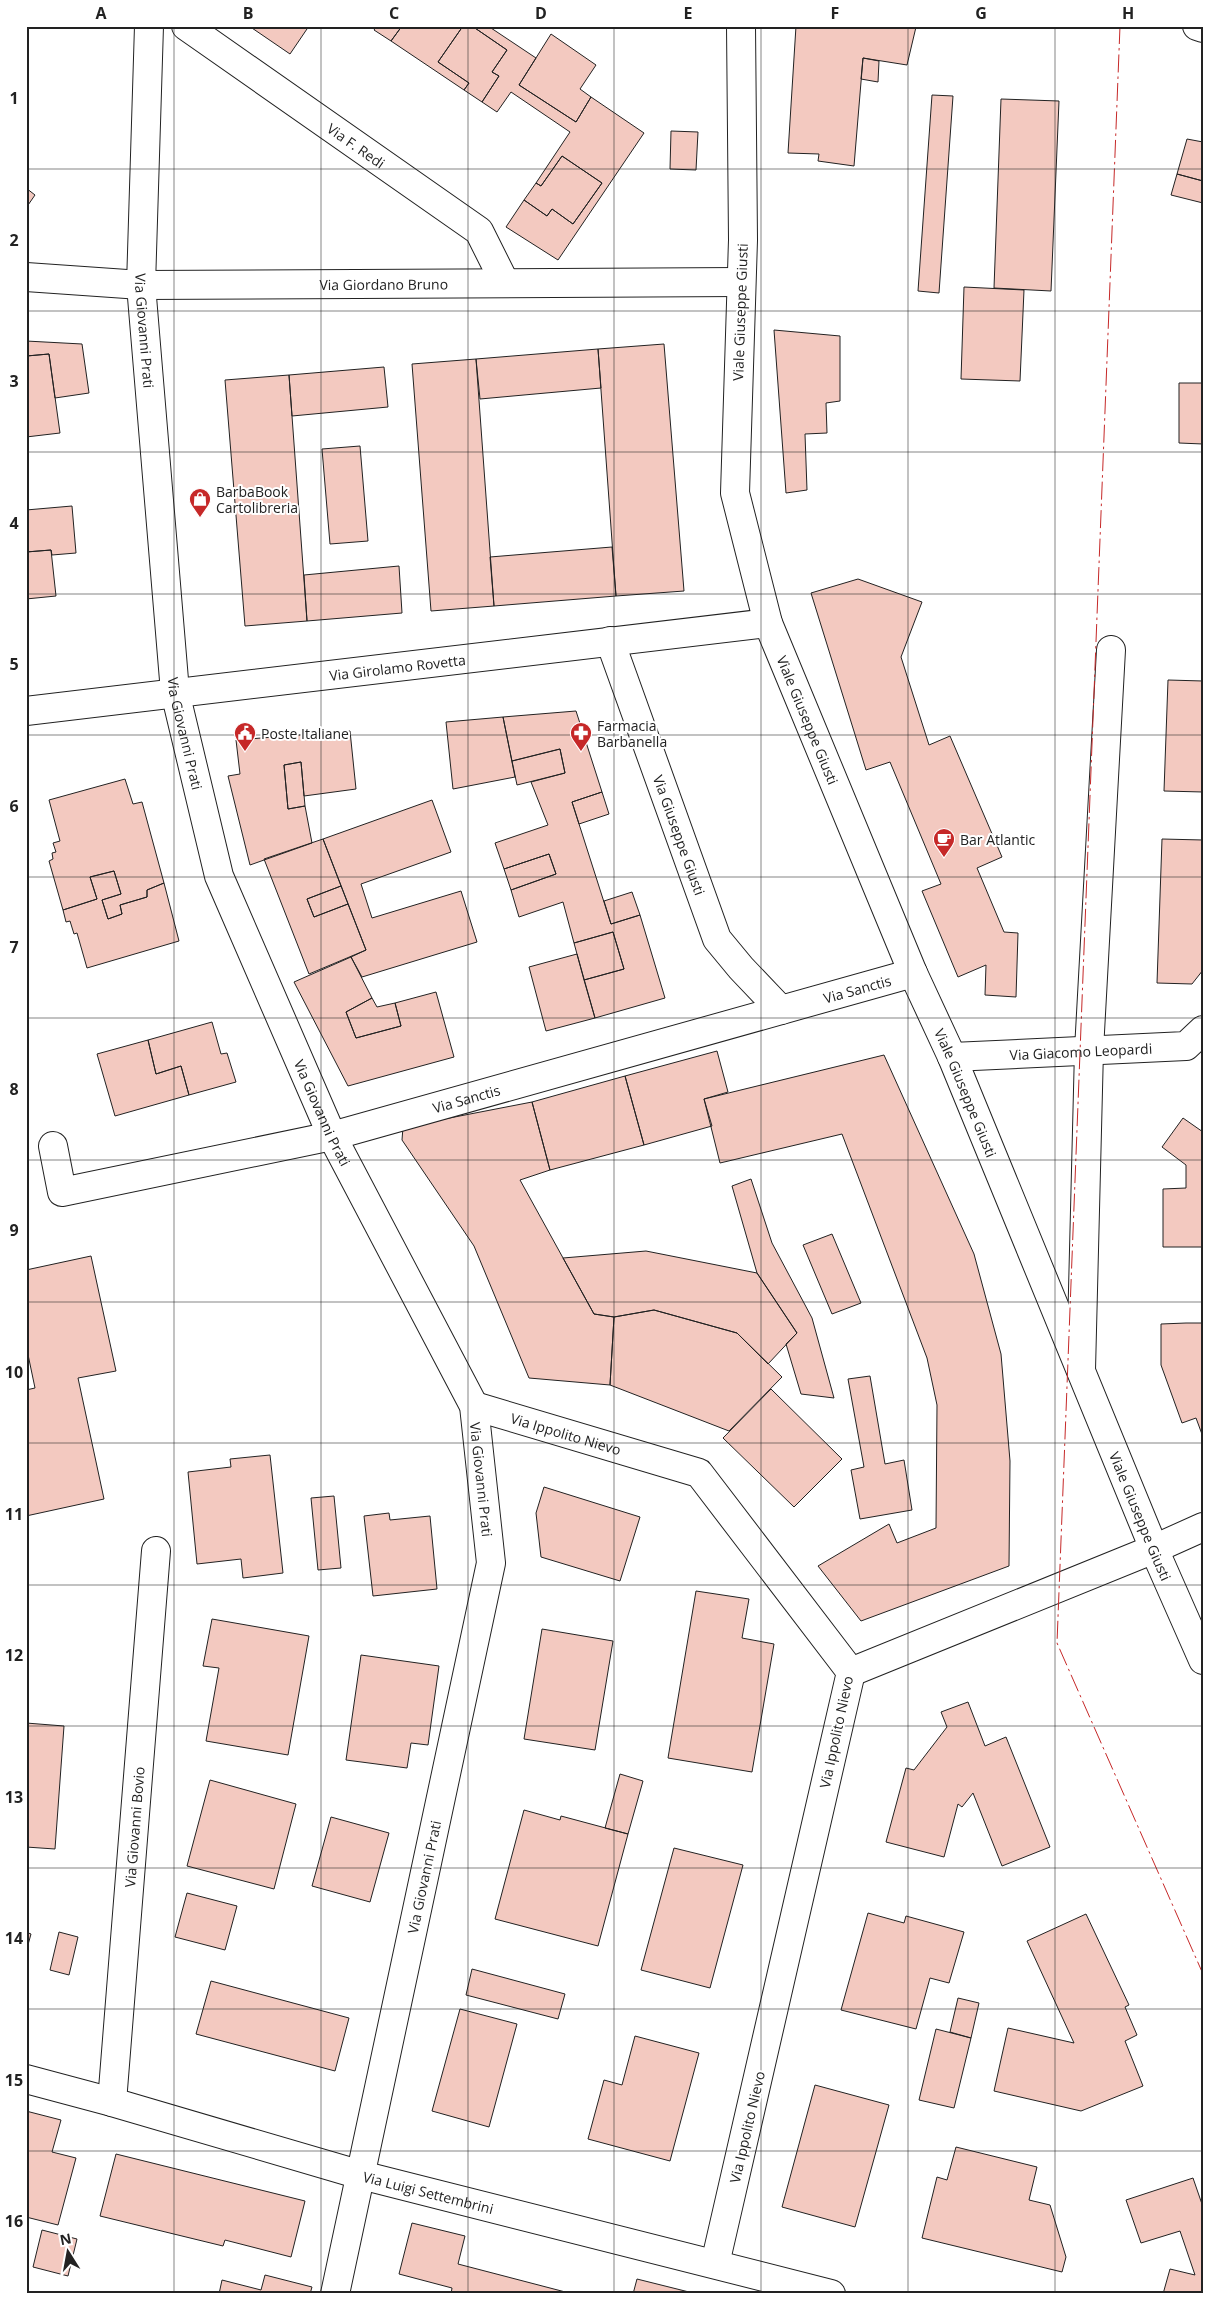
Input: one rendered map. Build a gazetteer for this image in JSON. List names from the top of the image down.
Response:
{
  "streets": {
    "street": [
      "Via F. Redi",
      "Via Giordano Bruno",
      "Viale Giuseppe Giusti",
      "Via Giovanni Prati",
      "Via Girolamo Rovetta",
      "Via Giuseppe Giusti",
      "Via Sanctis",
      "Via Giacomo Leopardi",
      "Via Ippolito Nievo",
      "Via Giovanni Bovio",
      "Via Luigi Settembrini"
    ]
  },
  "crossings": [
    ["Via F. Redi", "Via Giordano Bruno"],
    ["Via Giordano Bruno", "Viale Giuseppe Giusti"],
    ["Via Giordano Bruno", "Via Giovanni Prati"],
    ["Viale Giuseppe Giusti", "Via Girolamo Rovetta"],
    ["Viale Giuseppe Giusti", "Via Sanctis"],
    ["Viale Giuseppe Giusti", "Via Giacomo Leopardi"],
    ["Via Giovanni Prati", "Via Girolamo Rovetta"],
    ["Via Giovanni Prati", "Via Sanctis"],
    ["Via Giovanni Prati", "Via Ippolito Nievo"],
    ["Via Giovanni Prati", "Via Luigi Settembrini"],
    ["Via Girolamo Rovetta", "Via Giuseppe Giusti"],
    ["Via Giuseppe Giusti", "Via Sanctis"],
    ["Via Ippolito Nievo", "Via Luigi Settembrini"],
    ["Via Giovanni Bovio", "Via Luigi Settembrini"]
  ],
  "places": {
    "shop": ["BarbaBook Cartolibreria"],
    "public building": ["Poste Italiane"],
    "pharmacy": ["Farmacia Barbanella"],
    "cafe": ["Bar Atlantic"]
  },
  "north": "top",
  "grid": {
    "columns": [
      "A",
      "B",
      "C",
      "D",
      "E",
      "F",
      "G",
      "H"
    ],
    "rows": [
      "1",
      "2",
      "3",
      "4",
      "5",
      "6",
      "7",
      "8",
      "9",
      "10",
      "11",
      "12",
      "13",
      "14",
      "15",
      "16"
    ]
  }
}
